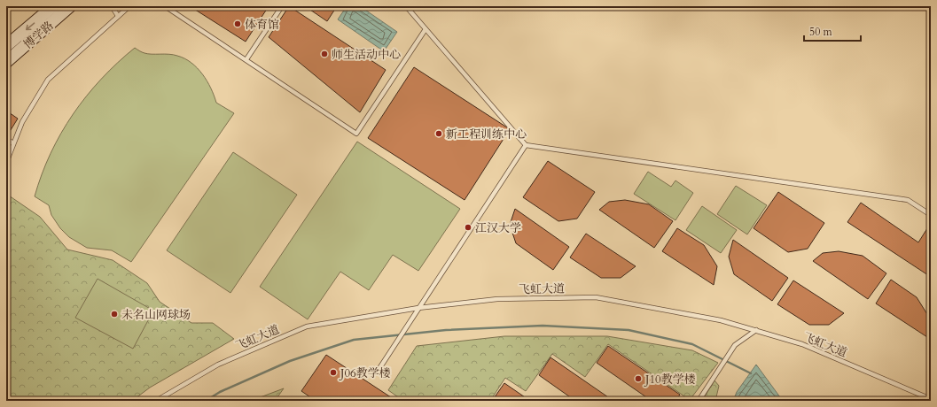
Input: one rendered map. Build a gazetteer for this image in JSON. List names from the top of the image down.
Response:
{
  "streets": {
    "main road": ["博学路"],
    "lane": ["飞虹大道"]
  },
  "places": [
    "体育馆",
    "师生活动中心",
    "新工程训练中心",
    "江汉大学",
    "未名山网球场",
    "J06教学楼",
    "J10教学楼"
  ],
  "scale_bar": "50 m"
}
